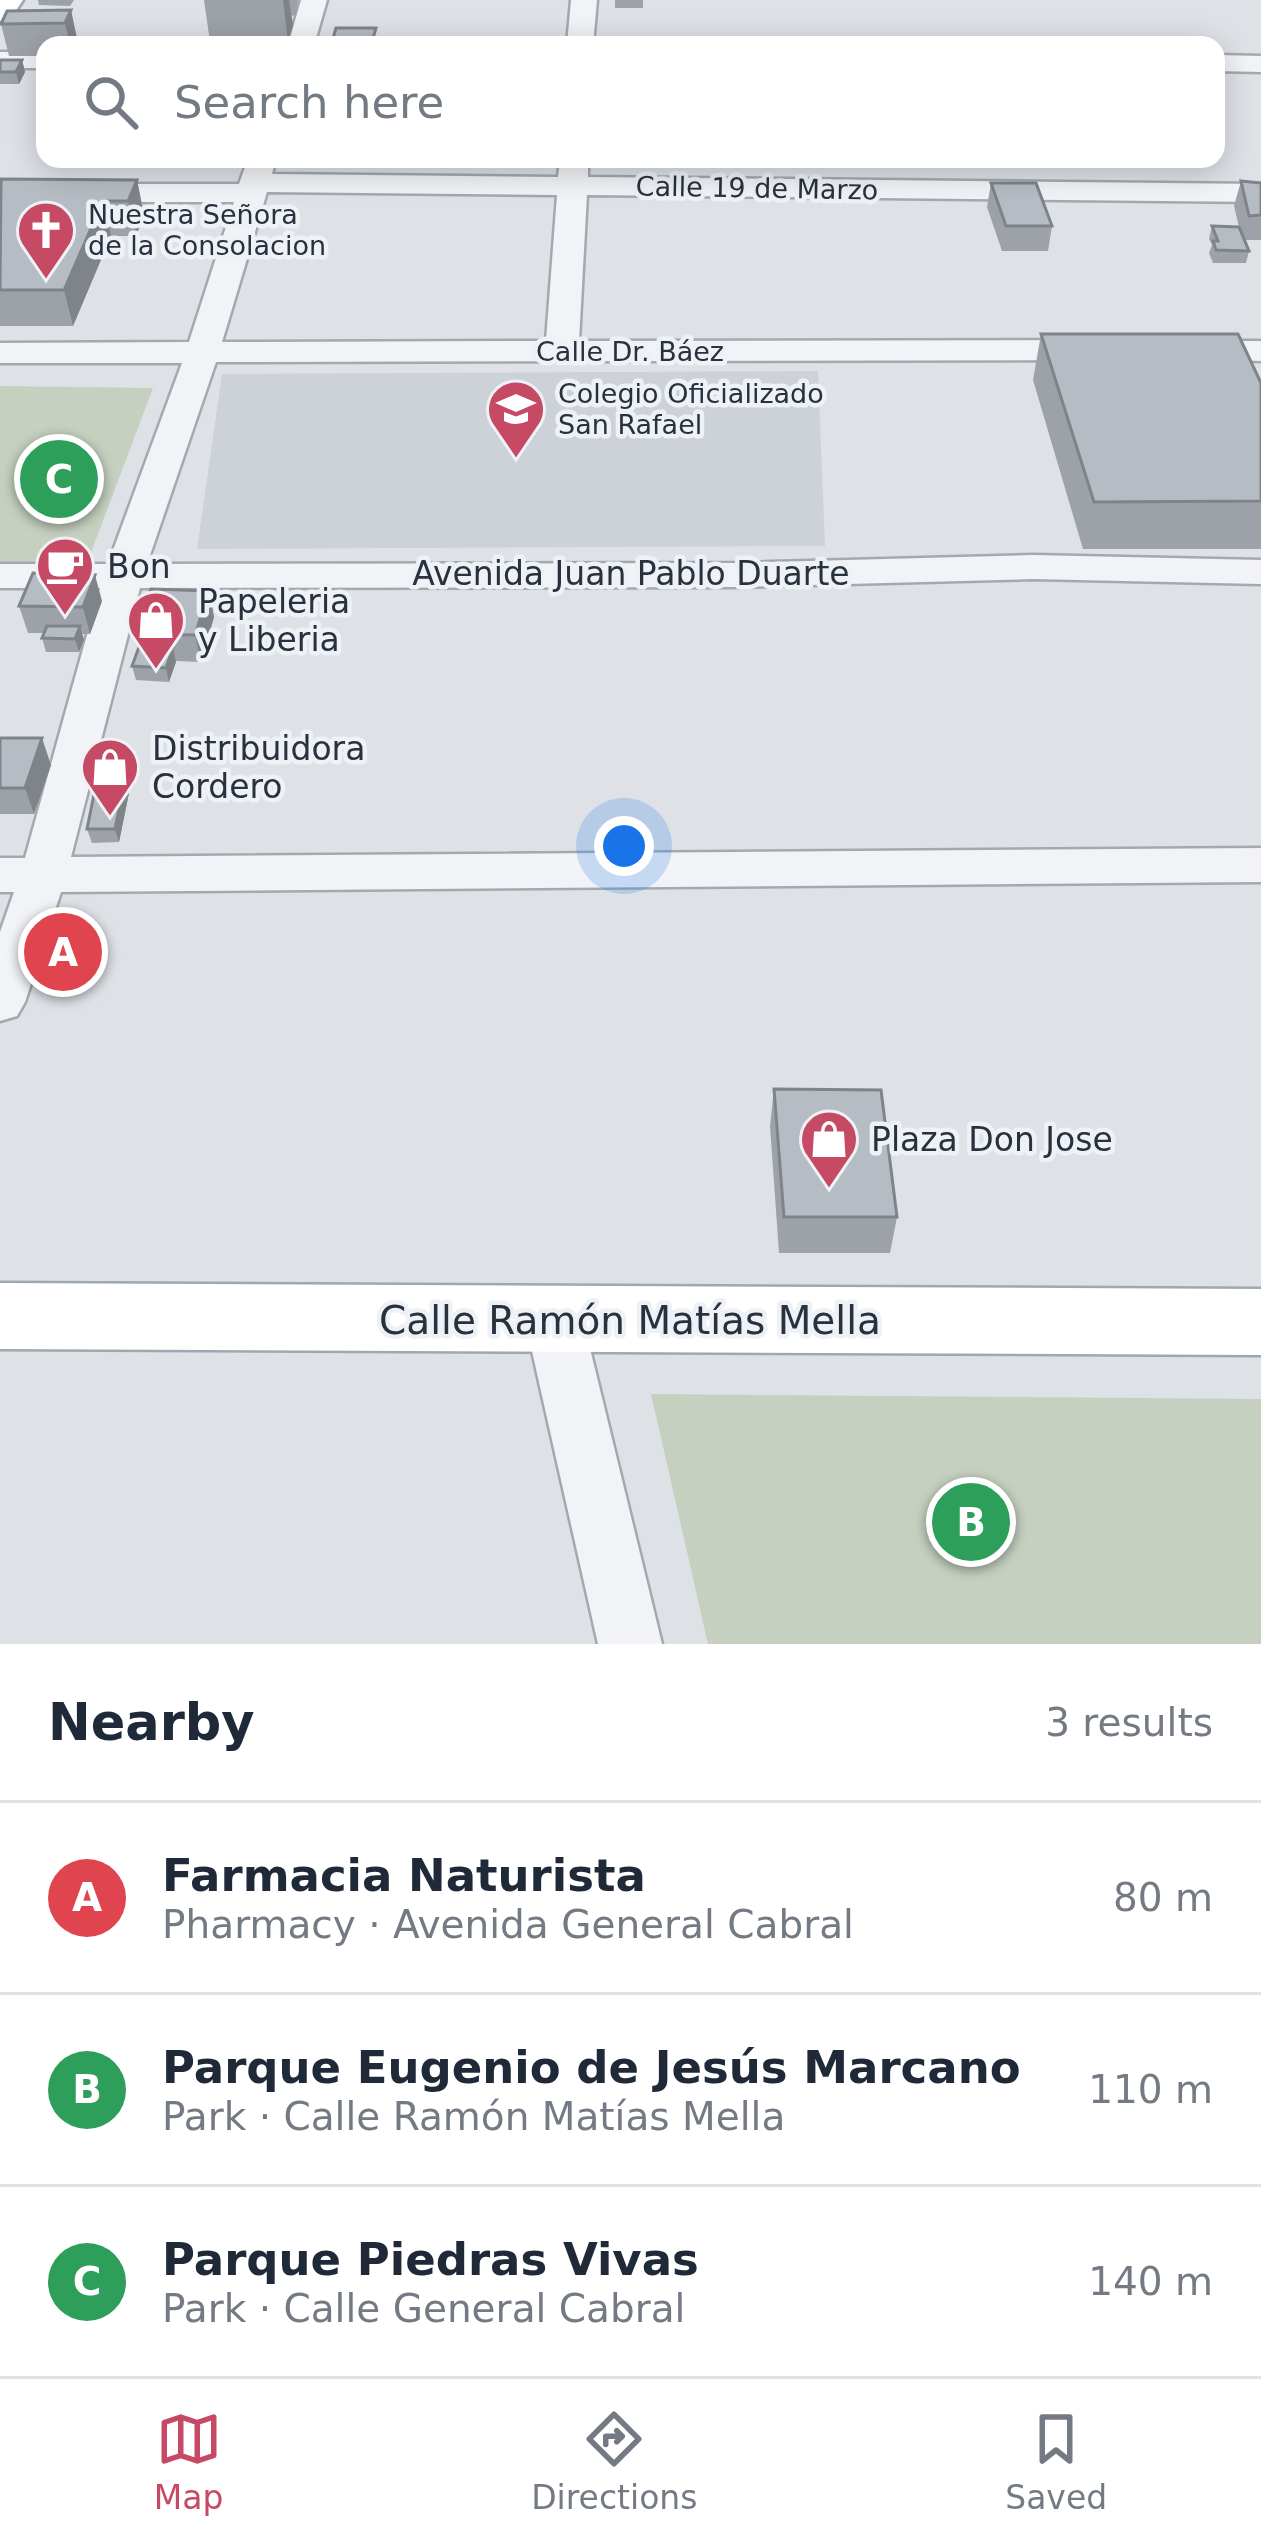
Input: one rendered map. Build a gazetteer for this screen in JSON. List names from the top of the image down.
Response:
{
  "streets": {
    "main road": ["Calle Ramón Matías Mella"],
    "street": ["Calle 19 de Marzo", "Calle Dr. Báez", "Avenida Juan Pablo Duarte"]
  },
  "places": {
    "church": ["Nuestra Señora de la Consolacion"],
    "school or university": ["Colegio Oficializado San Rafael"],
    "cafe": ["Bon"],
    "shop": ["Papeleria y Liberia", "Distribuidora Cordero", "Plaza Don Jose"]
  },
  "page": {
    "search": "Search here",
    "pins": ["C", "A", "B"],
    "heading": ["Nearby", "3 results"],
    "list": [
      {
        "mark": "A",
        "name": "Farmacia Naturista",
        "note": "Pharmacy · Avenida General Cabral",
        "value": "80 m"
      },
      {
        "mark": "B",
        "name": "Parque Eugenio de Jesús Marcano",
        "note": "Park · Calle Ramón Matías Mella",
        "value": "110 m"
      },
      {
        "mark": "C",
        "name": "Parque Piedras Vivas",
        "note": "Park · Calle General Cabral",
        "value": "140 m"
      }
    ],
    "nav": ["Map", "Directions", "Saved"]
  }
}
